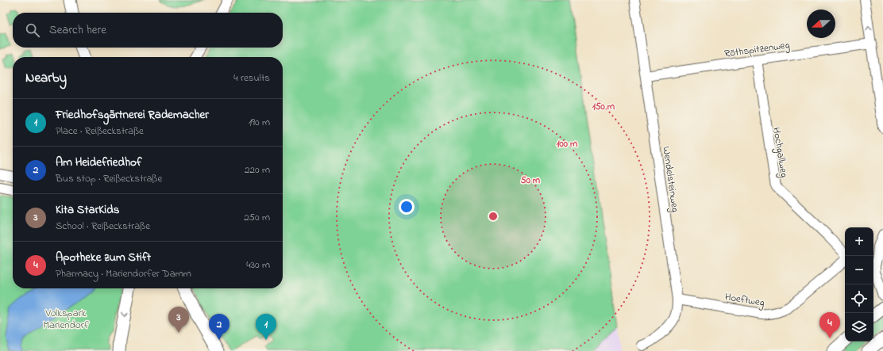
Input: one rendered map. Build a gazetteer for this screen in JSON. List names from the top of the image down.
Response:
{
  "streets": {
    "street": [
      "Röthspitzenweg",
      "Hochgallweg",
      "Wendelsteinweg",
      "Hoeftweg"
    ]
  },
  "crossings": [
    ["Röthspitzenweg", "Hochgallweg"],
    ["Röthspitzenweg", "Wendelsteinweg"],
    ["Wendelsteinweg", "Hoeftweg"]
  ],
  "parks": ["Volkspark Mariendorf"],
  "north": "left",
  "page": {
    "search": "Search here",
    "heading": ["Nearby", "4 results"],
    "list": [
      {
        "mark": "1",
        "name": "Friedhofsgärtnerei Rademacher",
        "note": "Place · Reißeckstraße",
        "value": "190 m"
      },
      {
        "mark": "2",
        "name": "Am Heidefriedhof",
        "note": "Bus stop · Reißeckstraße",
        "value": "220 m"
      },
      {
        "mark": "3",
        "name": "Kita StarKids",
        "note": "School · Reißeckstraße",
        "value": "250 m"
      },
      {
        "mark": "4",
        "name": "Apotheke zum Stift",
        "note": "Pharmacy · Mariendorfer Damm",
        "value": "430 m"
      }
    ],
    "map_buttons": ["+", "−"],
    "pins": [
      "3",
      "4",
      "1",
      "2"
    ]
  },
  "rings": ["150 m", "100 m", "50 m"]
}
